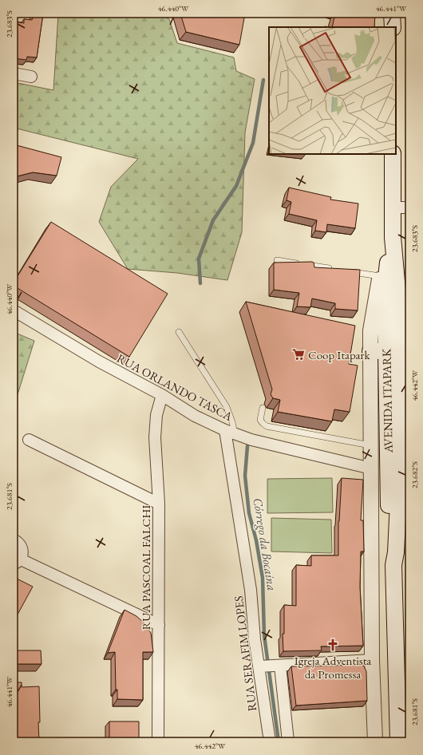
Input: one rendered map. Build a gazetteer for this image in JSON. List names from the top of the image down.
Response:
{
  "streets": {
    "main road": ["AVENIDA ITAPARK"],
    "street": ["RUA ORLANDO TASCA", "RUA PASCOAL FALCHI", "RUA SERAFIM LOPES"]
  },
  "crossings": [
    ["RUA ORLANDO TASCA", "RUA PASCOAL FALCHI"],
    ["RUA ORLANDO TASCA", "RUA SERAFIM LOPES"]
  ],
  "water": ["Córrego da Bocaina"],
  "places": {
    "supermarket": ["Coop Itapark"],
    "church": ["Igreja Adventista da Promessa"]
  },
  "coordinates": [
    "46.440°W",
    "46.441°W",
    "23.683°S",
    "46.442°W",
    "23.682°S",
    "23.681°S"
  ]
}
